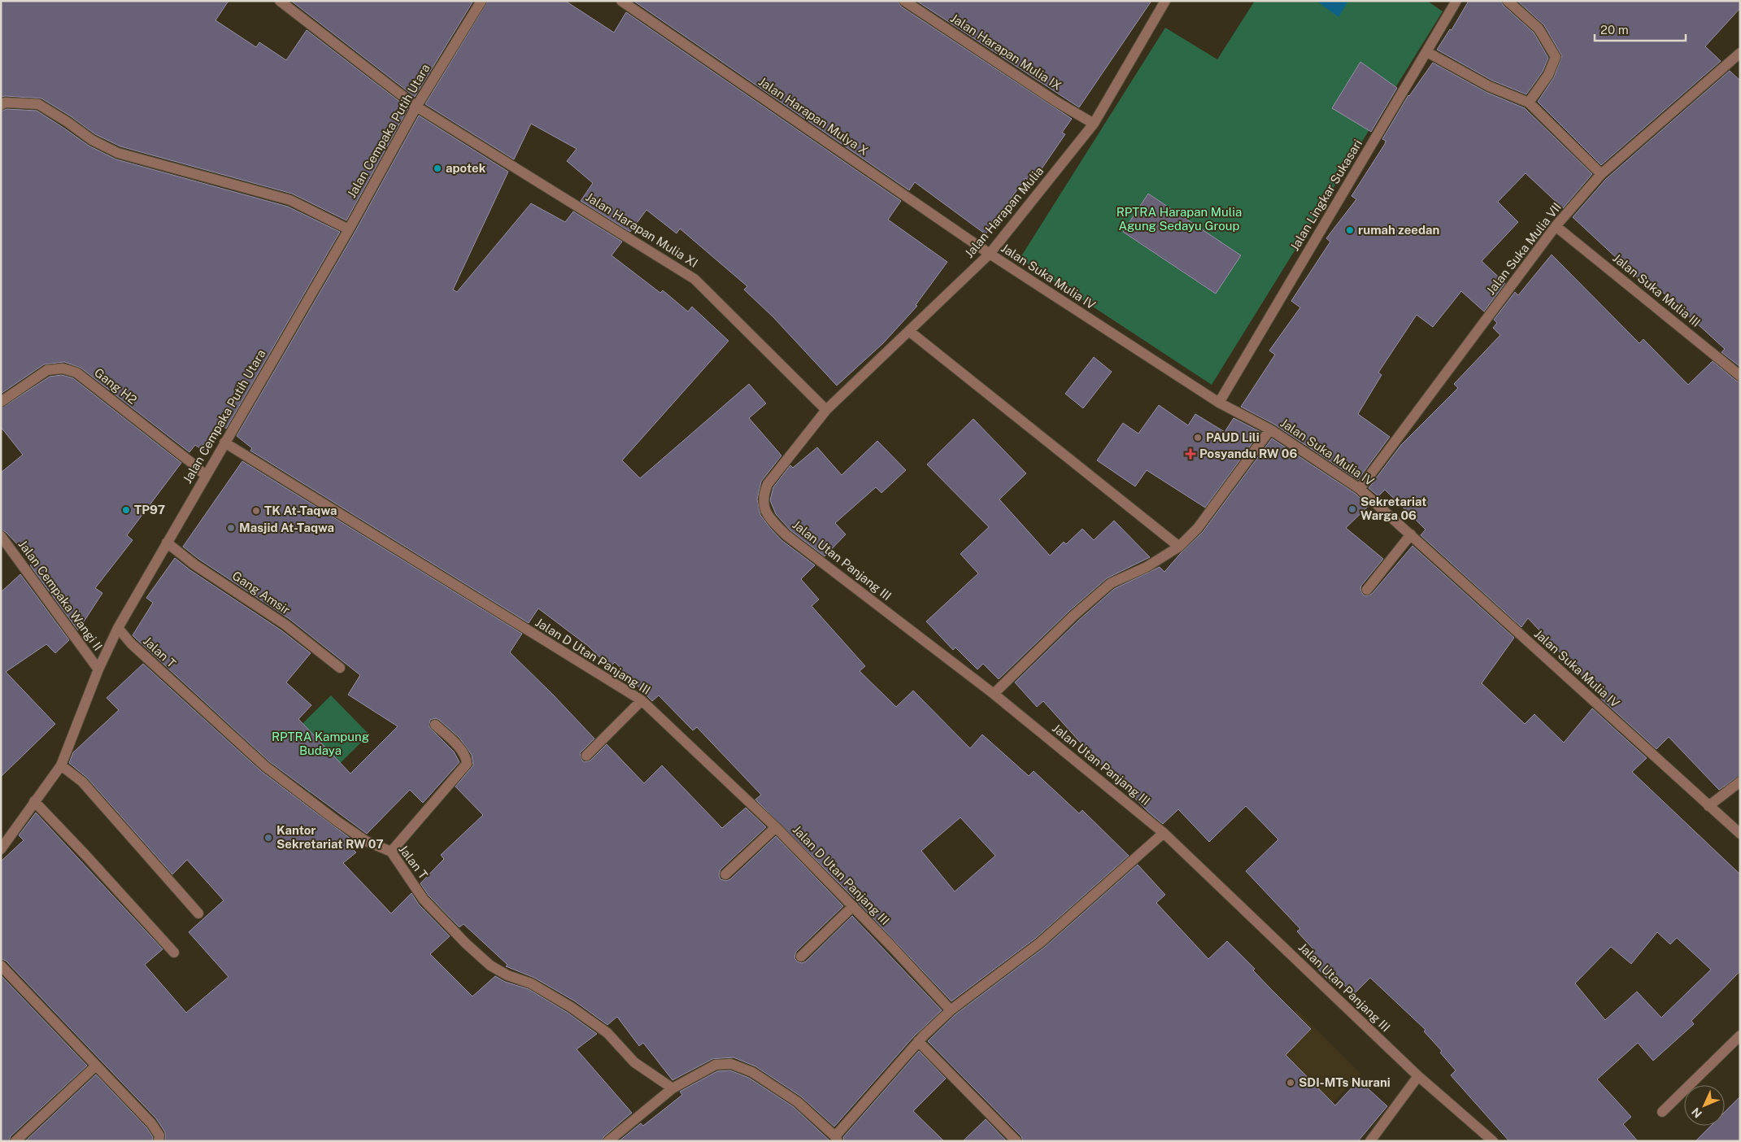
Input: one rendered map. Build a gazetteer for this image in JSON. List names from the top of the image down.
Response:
{
  "streets": {
    "street": [
      "Jalan Harapan Mulia IX",
      "Jalan Harapan Mulya X",
      "Jalan Cempaka Putih Utara",
      "Jalan Lingkar Sukasari",
      "Jalan Harapan Mulia",
      "Jalan Harapan Mulia XI",
      "Jalan Suka Mulia VII",
      "Jalan Suka Mulia IV",
      "Jalan Suka Mulia III",
      "Gang H2",
      "Jalan Utan Panjang III",
      "Gang Amsir",
      "Jalan Cempaka Wangi II",
      "Jalan T",
      "Jalan D Utan Panjang III"
    ]
  },
  "crossings": [
    ["Jalan Harapan Mulia IX", "Jalan Harapan Mulia"],
    ["Jalan Harapan Mulya X", "Jalan Harapan Mulia"],
    ["Jalan Harapan Mulya X", "Jalan Suka Mulia IV"],
    ["Jalan Cempaka Putih Utara", "Jalan Harapan Mulia XI"],
    ["Jalan Cempaka Putih Utara", "Gang H2"],
    ["Jalan Cempaka Putih Utara", "Gang Amsir"],
    ["Jalan Cempaka Putih Utara", "Jalan Cempaka Wangi II"],
    ["Jalan Cempaka Putih Utara", "Jalan T"],
    ["Jalan Cempaka Putih Utara", "Jalan D Utan Panjang III"],
    ["Jalan Lingkar Sukasari", "Jalan Suka Mulia IV"],
    ["Jalan Harapan Mulia", "Jalan Harapan Mulia XI"],
    ["Jalan Harapan Mulia", "Jalan Suka Mulia IV"],
    ["Jalan Harapan Mulia", "Jalan Utan Panjang III"],
    ["Jalan Harapan Mulia XI", "Jalan Utan Panjang III"],
    ["Jalan Suka Mulia VII", "Jalan Suka Mulia IV"],
    ["Jalan Suka Mulia VII", "Jalan Suka Mulia III"]
  ],
  "parks": ["RPTRA Harapan Mulia Agung Sedayu Group", "RPTRA Kampung Budaya"],
  "places": {
    "other": [
      "apotek",
      "rumah zeedan",
      "PAUD Lili",
      "Sekretariat Warga 06",
      "TP97",
      "TK At-Taqwa",
      "Masjid At-Taqwa",
      "Kantor Sekretariat RW 07",
      "SDI-MTs Nurani"
    ],
    "health": ["Posyandu RW 06"]
  },
  "scale_bar": "20 m",
  "north": "bottom left"
}
